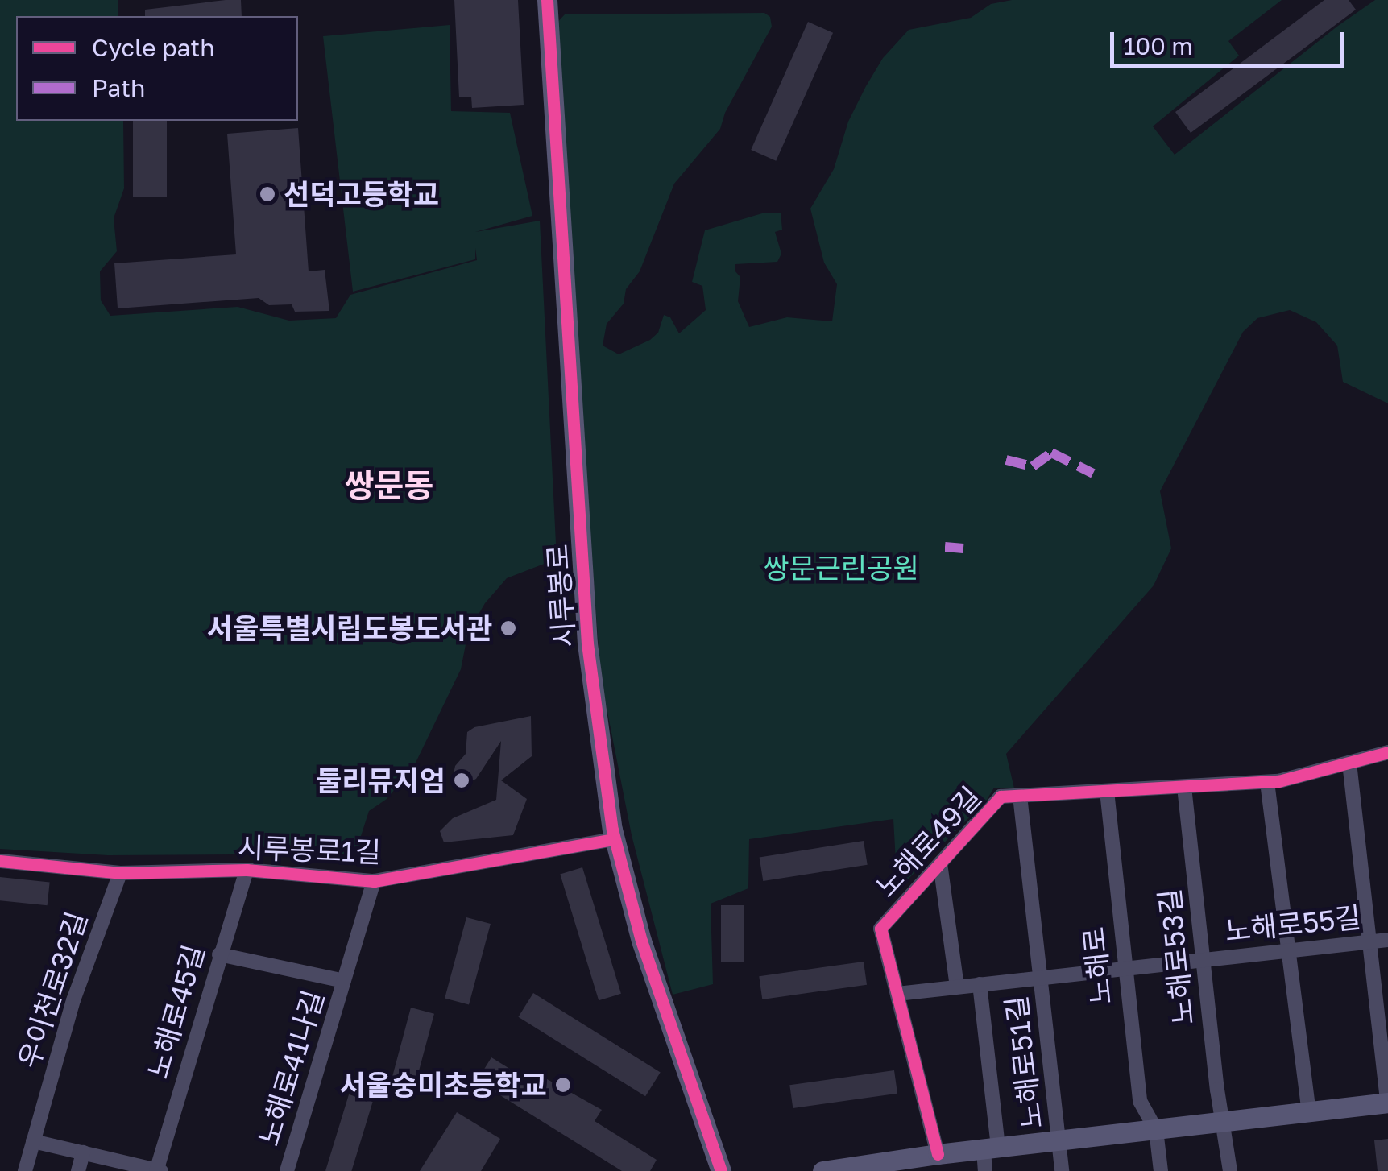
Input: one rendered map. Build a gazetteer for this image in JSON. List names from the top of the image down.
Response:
{
  "streets": {
    "street": [
      "시루봉로",
      "노해로49길",
      "시루봉로1길",
      "노해로55길",
      "노해로53길",
      "노해로",
      "우이천로32길",
      "노해로45길",
      "노해로51길",
      "노해로41나길"
    ]
  },
  "crossings": [
    ["시루봉로", "시루봉로1길"],
    ["노해로49길", "노해로53길"],
    ["노해로49길", "노해로"],
    ["노해로49길", "노해로51길"],
    ["시루봉로1길", "우이천로32길"],
    ["시루봉로1길", "노해로45길"],
    ["시루봉로1길", "노해로41나길"],
    ["노해로55길", "노해로53길"],
    ["노해로55길", "노해로51길"],
    ["노해로53길", "노해로51길"],
    ["노해로", "노해로51길"],
    ["우이천로32길", "노해로45길"],
    ["노해로45길", "노해로41나길"]
  ],
  "districts": ["쌍문동"],
  "parks": ["쌍문근린공원"],
  "places": [
    "선덕고등학교",
    "서울특별시립도봉도서관",
    "둘리뮤지엄",
    "서울숭미초등학교"
  ],
  "legend": ["Cycle path", "Path"],
  "scale_bar": "100 m"
}
